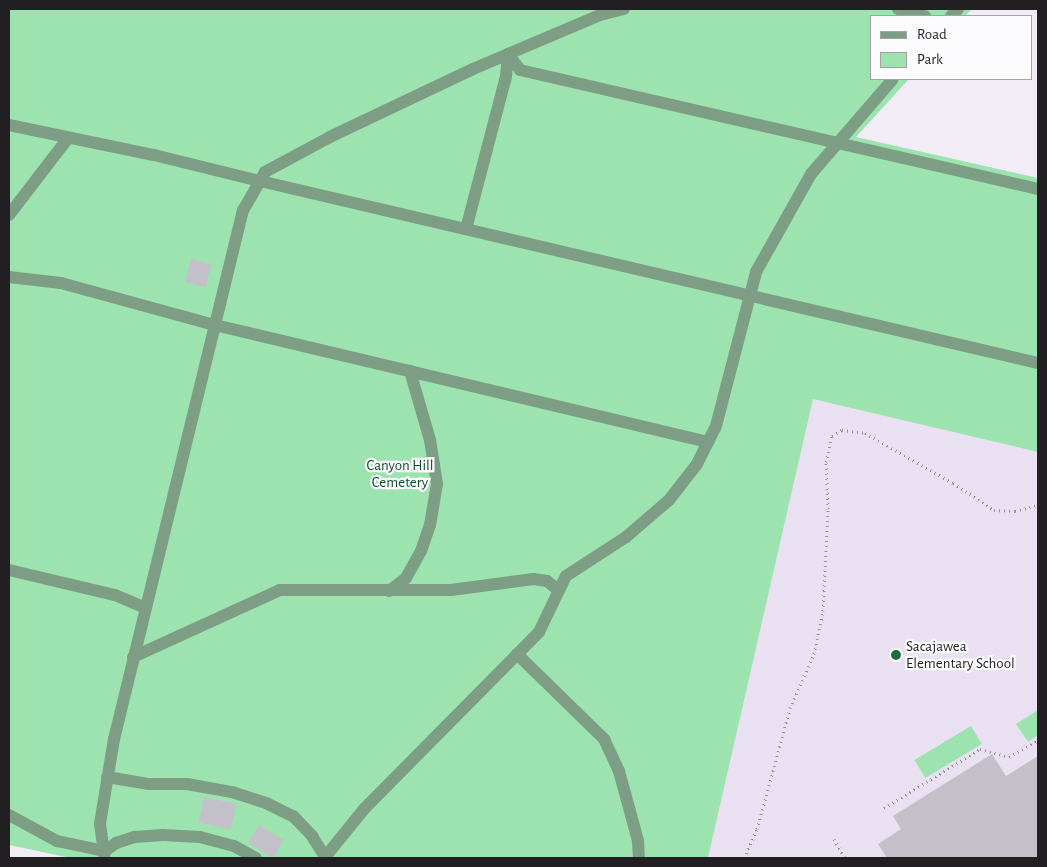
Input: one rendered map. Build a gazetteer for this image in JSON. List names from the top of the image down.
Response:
{
  "parks": ["Canyon Hill Cemetery"],
  "places": ["Sacajawea Elementary School"],
  "legend": ["Road", "Park"]
}
